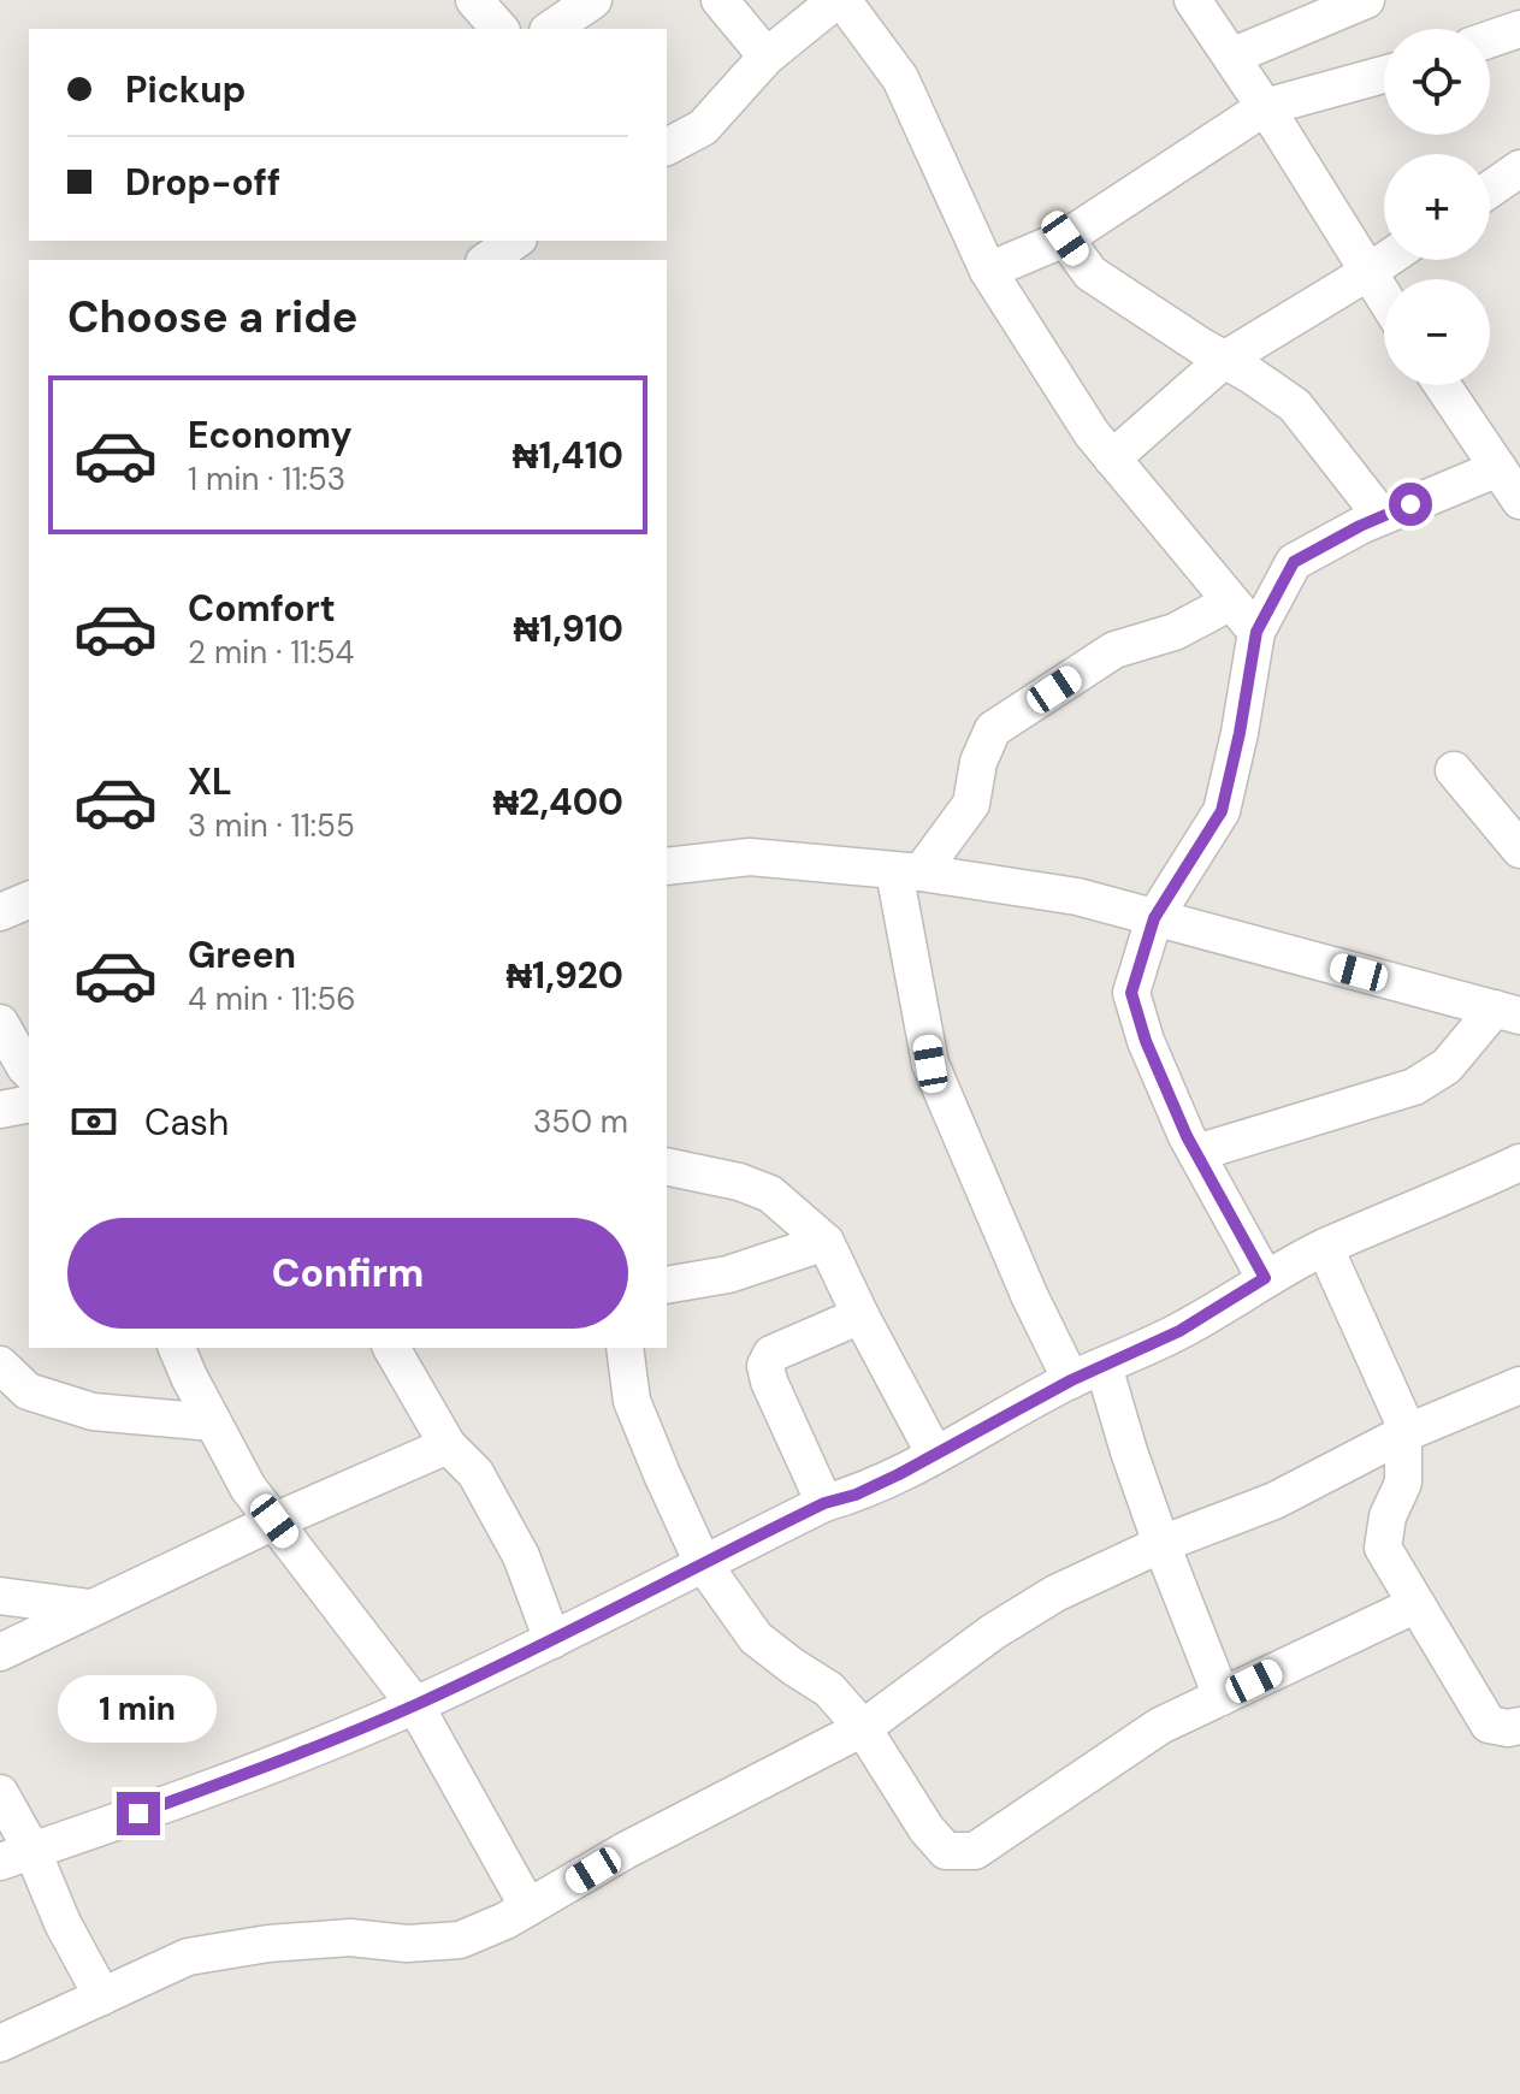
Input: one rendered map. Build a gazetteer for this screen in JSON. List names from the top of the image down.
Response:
{
  "page": {
    "map_buttons": ["+", "−"],
    "banner": ["Pickup", "Drop-off"],
    "heading": "Choose a ride",
    "list": [
      {
        "name": "Economy",
        "note": "1 min · 11:53",
        "value": "₦1,410"
      },
      {
        "name": "Comfort",
        "note": "2 min · 11:54",
        "value": "₦1,910"
      },
      {
        "name": "XL",
        "note": "3 min · 11:55",
        "value": "₦2,400"
      },
      {
        "name": "Green",
        "note": "4 min · 11:56",
        "value": "₦1,920"
      }
    ],
    "pay": ["Cash", "350 m"],
    "buttons": "Confirm",
    "bubble": "1 min"
  }
}
